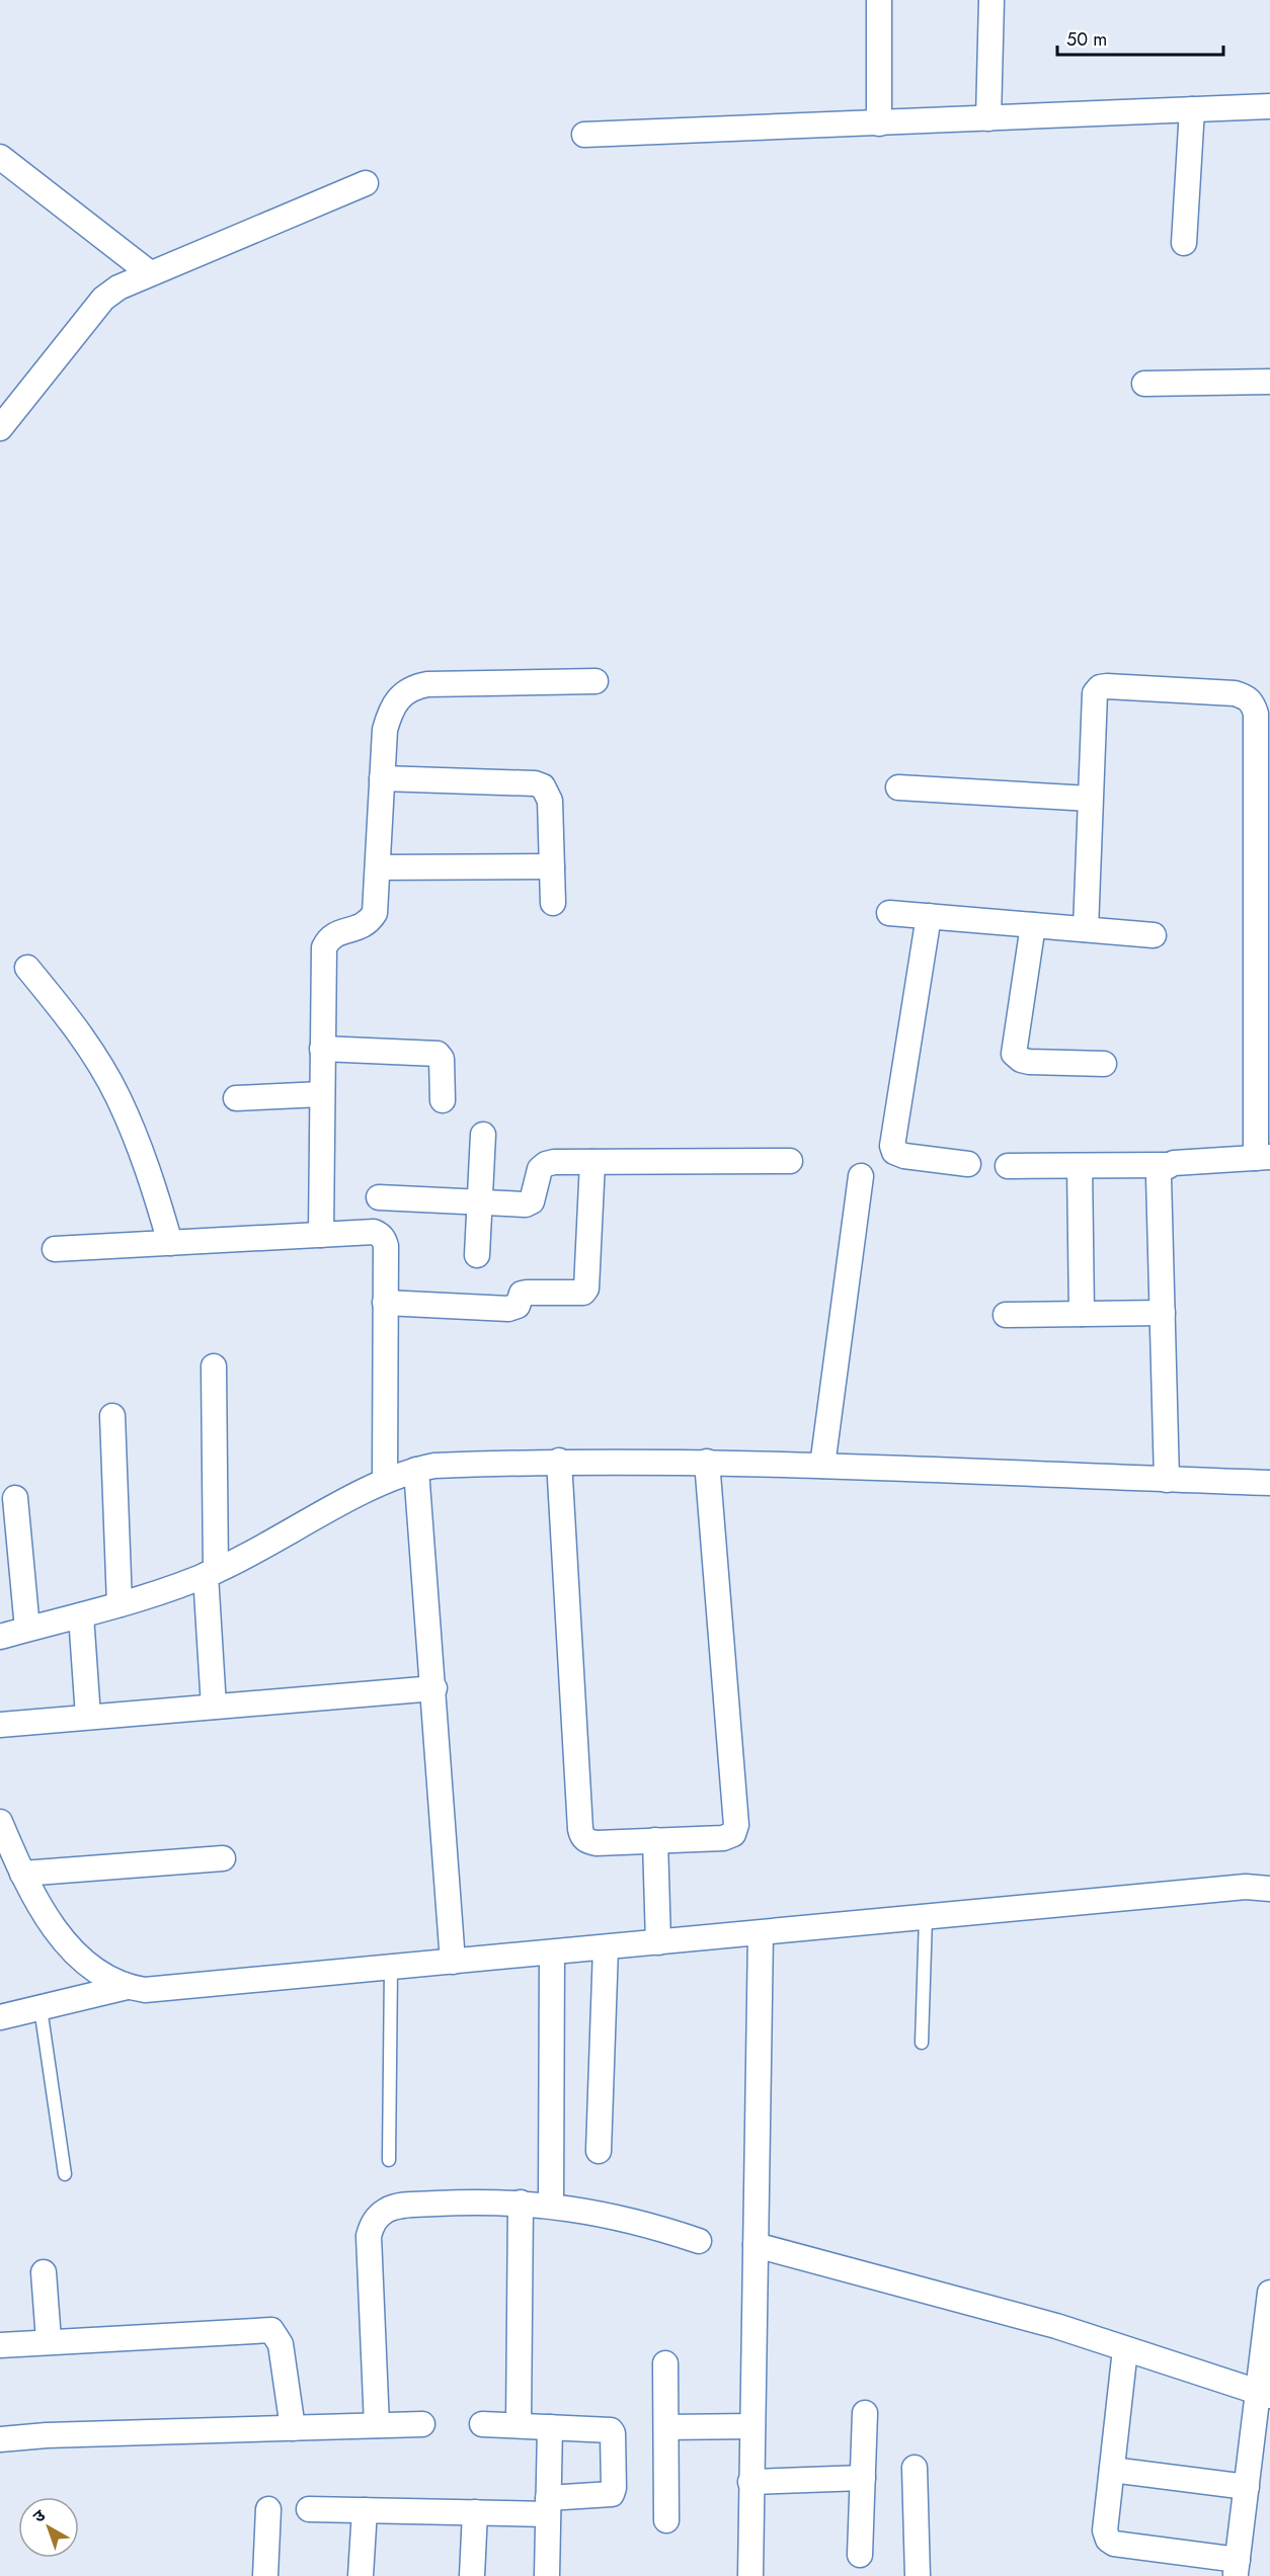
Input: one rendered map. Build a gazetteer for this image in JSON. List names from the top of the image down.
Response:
{
  "scale_bar": "50 m",
  "north": "top left"
}
